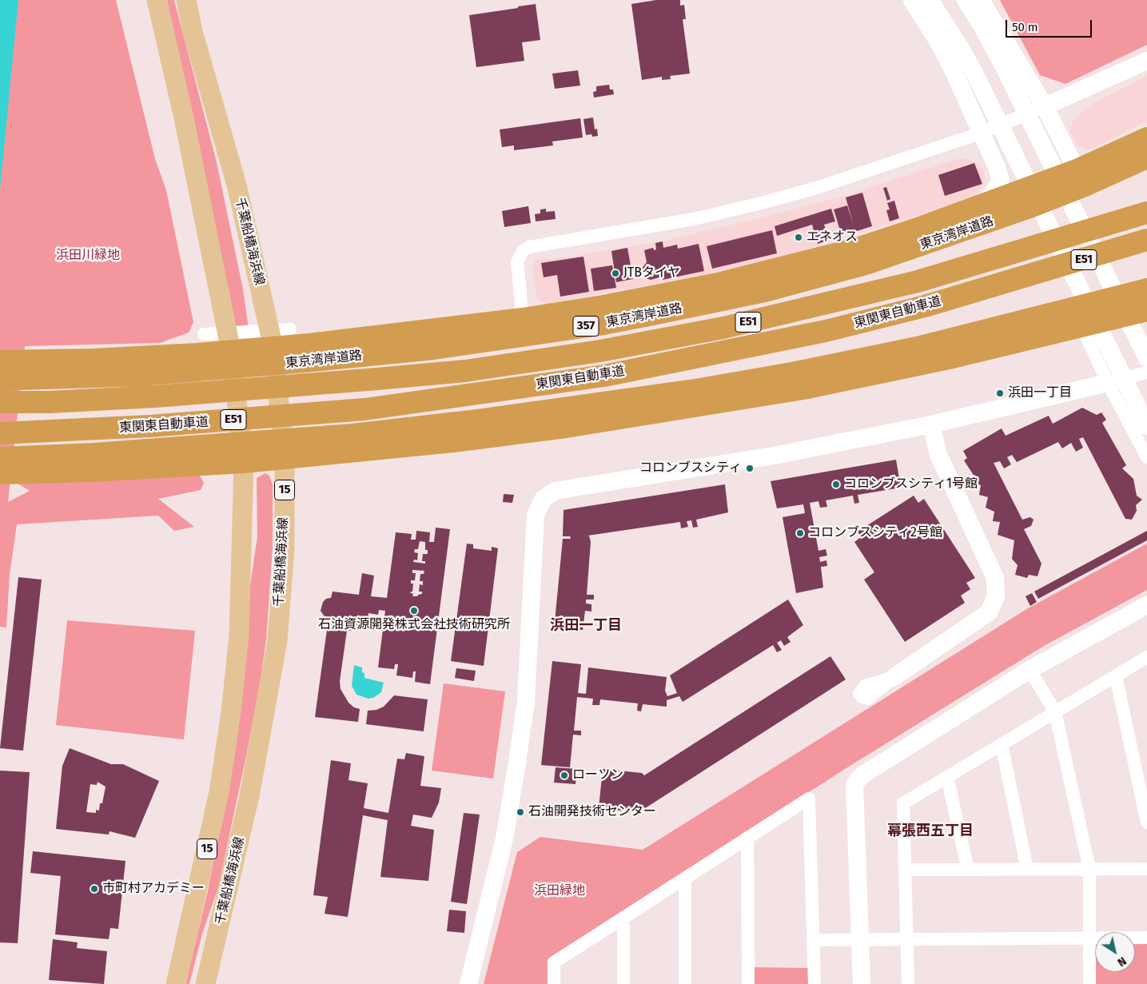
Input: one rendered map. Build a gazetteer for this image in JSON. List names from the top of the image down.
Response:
{
  "streets": {
    "highway": [
      "東京湾岸道路",
      "E51",
      "東関東自動車道",
      "357"
    ],
    "main road": ["千葉船橋海浜線", "15"]
  },
  "crossings": [
    ["千葉船橋海浜線", "357"],
    ["357", "15"]
  ],
  "districts": ["浜田一丁目", "幕張西五丁目"],
  "parks": ["浜田川緑地", "浜田緑地"],
  "places": [
    "エネオス",
    "JTBタイヤ",
    "浜田一丁目",
    "コロンブスシティ",
    "コロンブスシティ1号館",
    "コロンブスシティ2号館",
    "石油資源開発株式会社技術研究所",
    "ローソン",
    "石油開発技術センター",
    "市町村アカデミー"
  ],
  "scale_bar": "50 m",
  "north": "bottom right"
}
